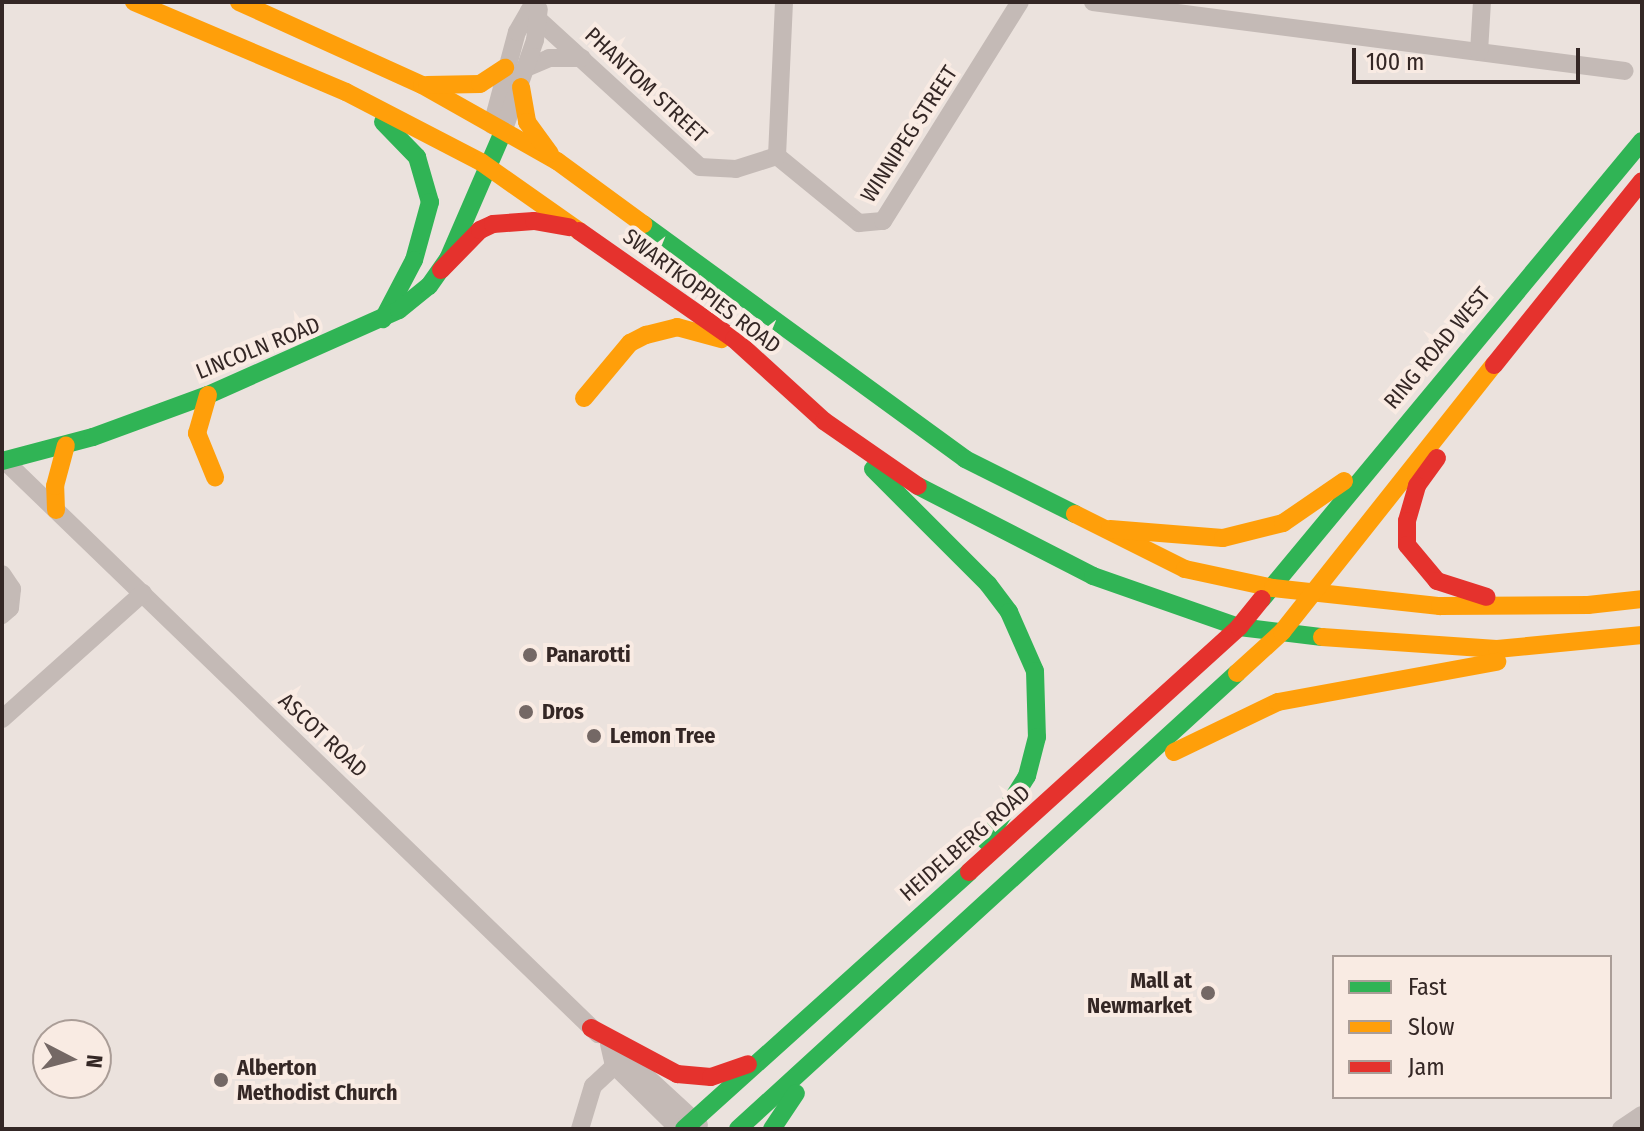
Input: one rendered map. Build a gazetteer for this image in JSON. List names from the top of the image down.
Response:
{
  "streets": {
    "main road": [
      "SWARTKOPPIES ROAD",
      "LINCOLN ROAD",
      "RING ROAD WEST",
      "HEIDELBERG ROAD"
    ],
    "street": ["PHANTOM STREET", "WINNIPEG STREET", "ASCOT ROAD"]
  },
  "crossings": [
    ["PHANTOM STREET", "WINNIPEG STREET"],
    ["SWARTKOPPIES ROAD", "LINCOLN ROAD"],
    ["SWARTKOPPIES ROAD", "RING ROAD WEST"],
    ["SWARTKOPPIES ROAD", "HEIDELBERG ROAD"],
    ["LINCOLN ROAD", "ASCOT ROAD"],
    ["RING ROAD WEST", "HEIDELBERG ROAD"]
  ],
  "places": [
    "Panarotti",
    "Dros",
    "Lemon Tree",
    "Mall at Newmarket",
    "Alberton Methodist Church"
  ],
  "legend": ["Fast", "Slow", "Jam"],
  "scale_bar": "100 m",
  "north": "right"
}
